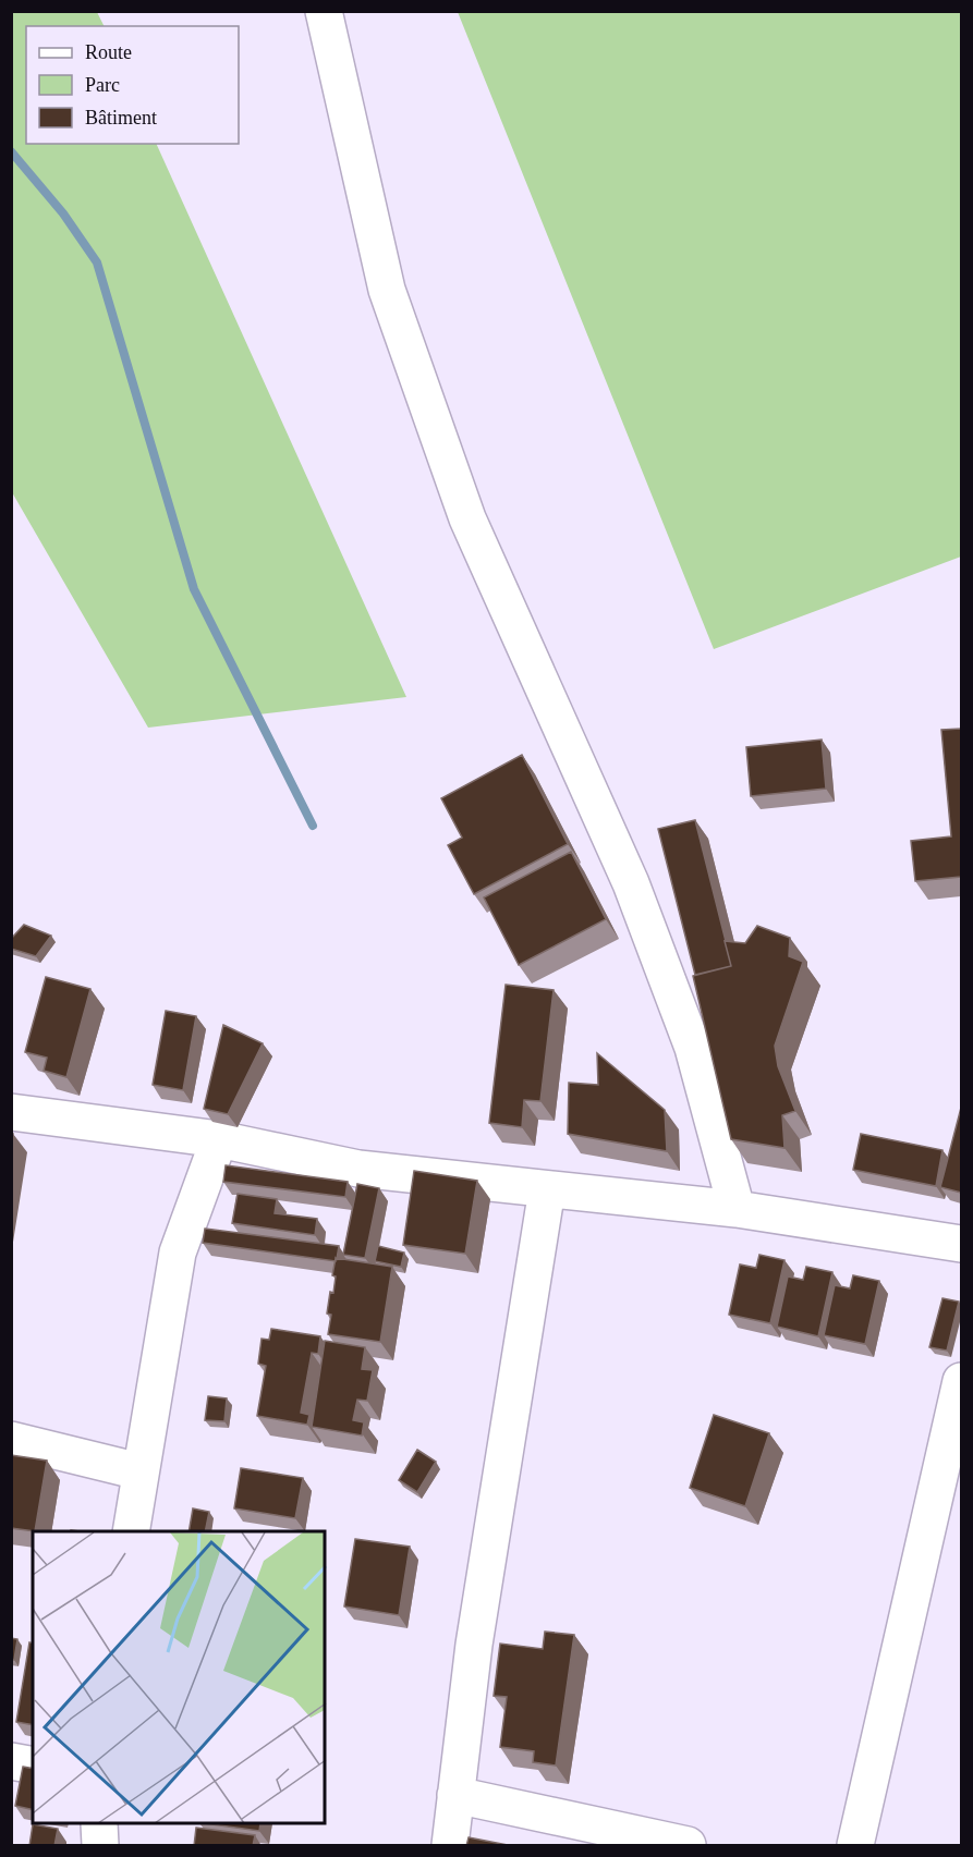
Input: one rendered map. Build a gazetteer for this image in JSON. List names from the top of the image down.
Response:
{
  "legend": ["Route", "Parc", "Bâtiment"]
}
